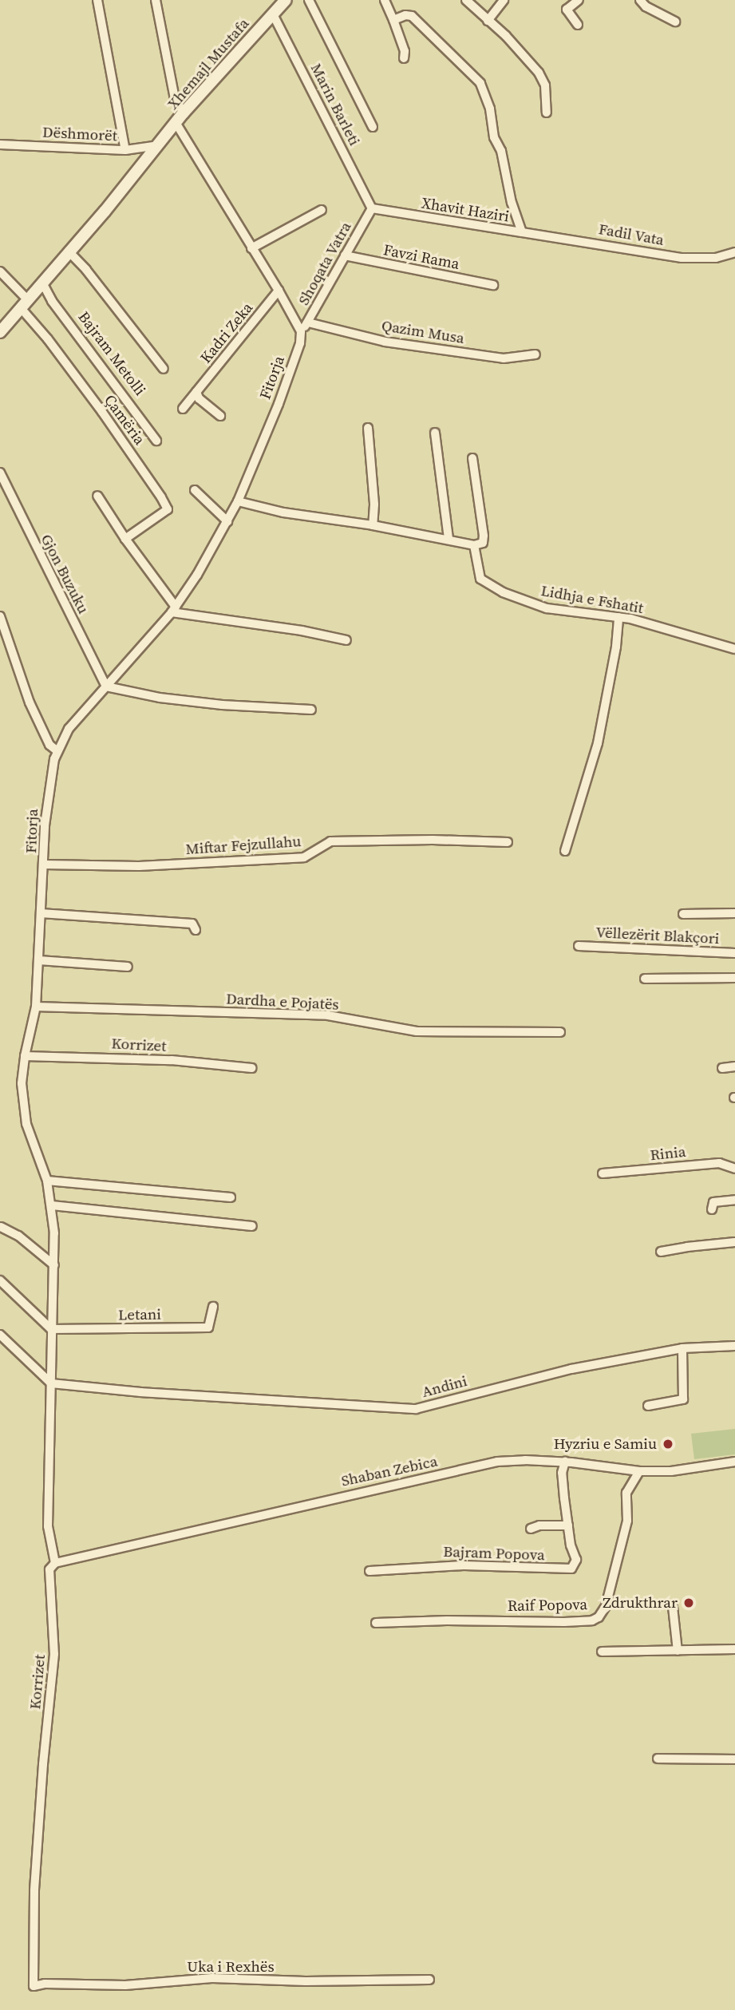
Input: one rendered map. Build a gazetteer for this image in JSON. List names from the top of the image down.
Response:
{
  "streets": {
    "main road": ["Xhemajl Mustafa"],
    "street": [
      "Marin Barleti",
      "Dëshmorët",
      "Xhavit Haziri",
      "Fadil Vata",
      "Favzi Rama",
      "Shoqata Vatra",
      "Qazim Musa",
      "Kadri Zeka",
      "Bajram Metolli",
      "Fitorja",
      "Çamëria",
      "Gjon Buzuku",
      "Lidhja e Fshatit",
      "Miftar Fejzullahu",
      "Vëllezërit Blakçori",
      "Dardha e Pojatës",
      "Korrizet",
      "Rinia",
      "Letani",
      "Andini",
      "Shaban Zebica",
      "Bajram Popova",
      "Raif Popova",
      "Uka i Rexhës"
    ]
  },
  "crossings": [
    ["Xhemajl Mustafa", "Marin Barleti"],
    ["Marin Barleti", "Xhavit Haziri"],
    ["Marin Barleti", "Shoqata Vatra"],
    ["Xhavit Haziri", "Fadil Vata"],
    ["Xhavit Haziri", "Shoqata Vatra"],
    ["Favzi Rama", "Shoqata Vatra"],
    ["Shoqata Vatra", "Qazim Musa"],
    ["Shoqata Vatra", "Fitorja"],
    ["Fitorja", "Gjon Buzuku"],
    ["Fitorja", "Miftar Fejzullahu"],
    ["Fitorja", "Dardha e Pojatës"],
    ["Fitorja", "Korrizet"],
    ["Dardha e Pojatës", "Korrizet"],
    ["Korrizet", "Letani"],
    ["Korrizet", "Andini"],
    ["Korrizet", "Shaban Zebica"],
    ["Korrizet", "Uka i Rexhës"],
    ["Shaban Zebica", "Bajram Popova"],
    ["Shaban Zebica", "Raif Popova"]
  ],
  "places": ["Hyzriu e Samiu", "Zdrukthrar"]
}
